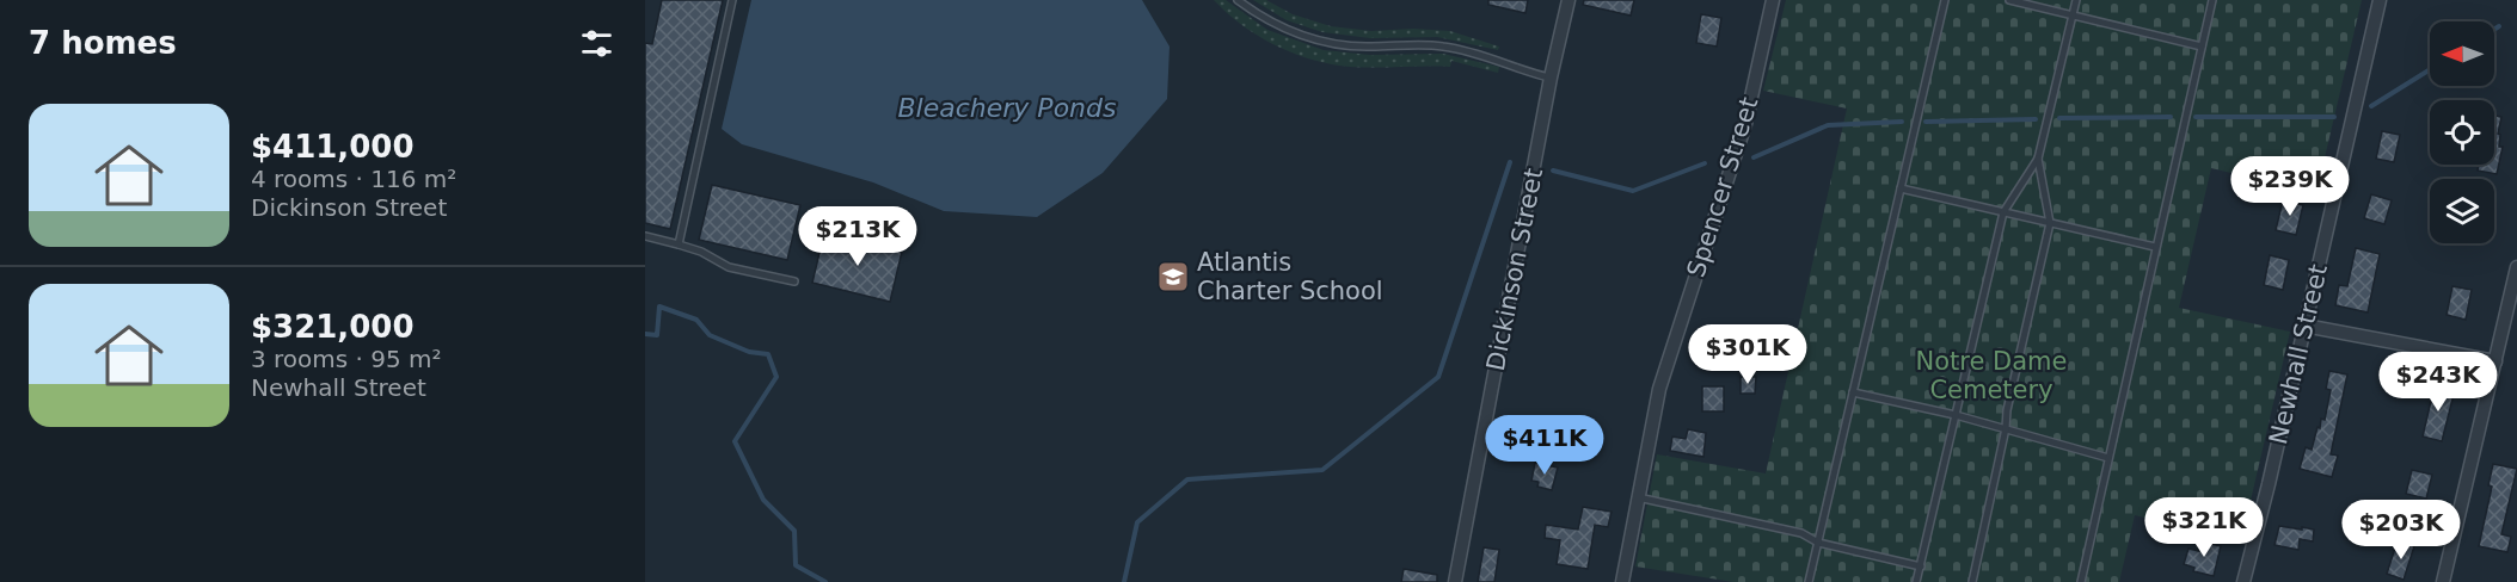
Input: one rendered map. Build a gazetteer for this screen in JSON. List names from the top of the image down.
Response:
{
  "streets": {
    "street": ["Spencer Street", "Dickinson Street", "Newhall Street"]
  },
  "water": ["Bleachery Ponds"],
  "parks": ["Notre Dame Cemetery"],
  "places": {
    "school or university": ["Atlantis Charter School"]
  },
  "north": "left",
  "page": {
    "heading": "7 homes",
    "list": [
      {
        "name": "$411,000",
        "note": "4 rooms · 116 m² · Dickinson Street"
      },
      {
        "name": "$321,000",
        "note": "3 rooms · 95 m² · Newhall Street"
      }
    ],
    "price": [
      "$239K",
      "$213K",
      "$301K",
      "$243K",
      "$411K",
      "$321K",
      "$203K"
    ]
  }
}
